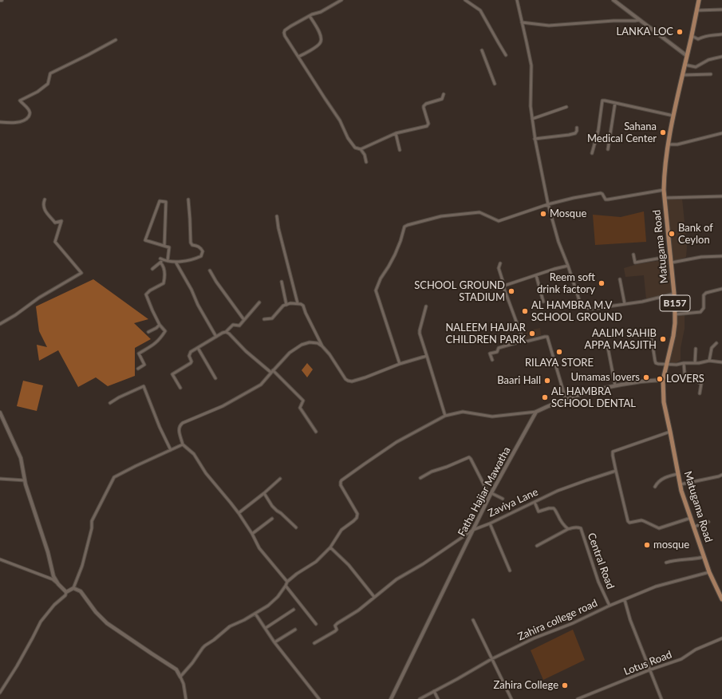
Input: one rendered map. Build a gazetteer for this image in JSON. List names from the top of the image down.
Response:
{
  "streets": {
    "main road": ["Matugama Road", "B157"],
    "street": [
      "Fatha Hajiar Mawatha",
      "Zaviya Lane",
      "Central Road",
      "Zahira college road",
      "Lotus Road"
    ]
  },
  "crossings": [
    ["Matugama Road", "Zahira college road"],
    ["Fatha Hajiar Mawatha", "Zaviya Lane"],
    ["Central Road", "Zahira college road"]
  ],
  "places": [
    "LANKA LOC",
    "Sahana Medical Center",
    "Mosque",
    "Bank of Ceylon",
    "Reem soft drink factory",
    "SCHOOL GROUND STADIUM",
    "AL HAMBRA M.V SCHOOL GROUND",
    "NALEEM HAJIAR CHILDREN PARK",
    "AALIM SAHIB APPA MASJITH",
    "RILAYA STORE",
    "Umamas lovers",
    "LOVERS",
    "Baari Hall",
    "AL HAMBRA SCHOOL DENTAL",
    "mosque",
    "Zahira College"
  ]
}
